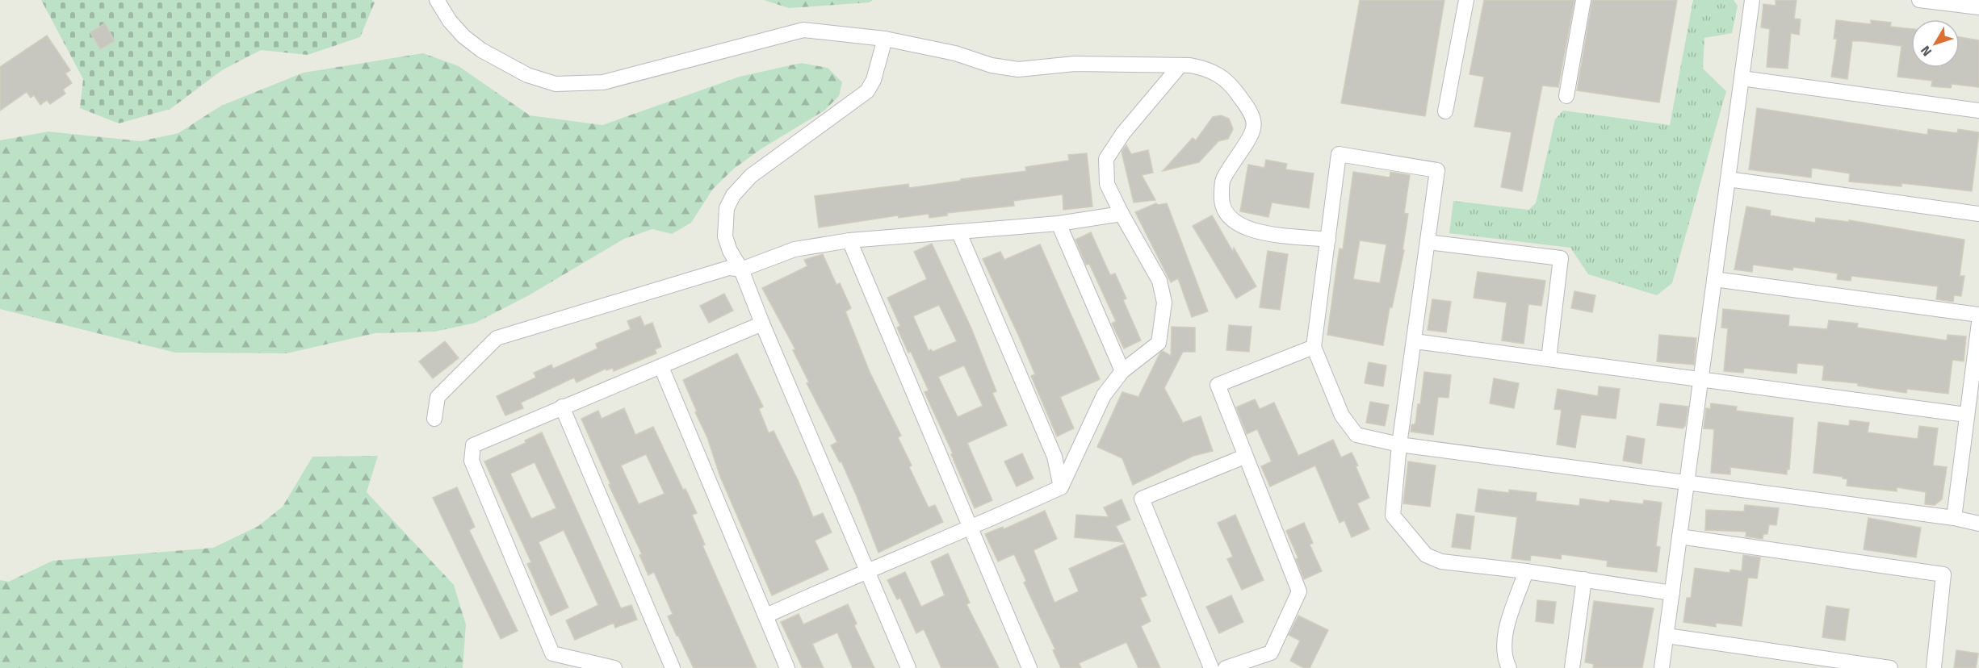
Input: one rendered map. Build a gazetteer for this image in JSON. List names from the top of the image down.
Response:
{
  "north": "bottom left"
}
